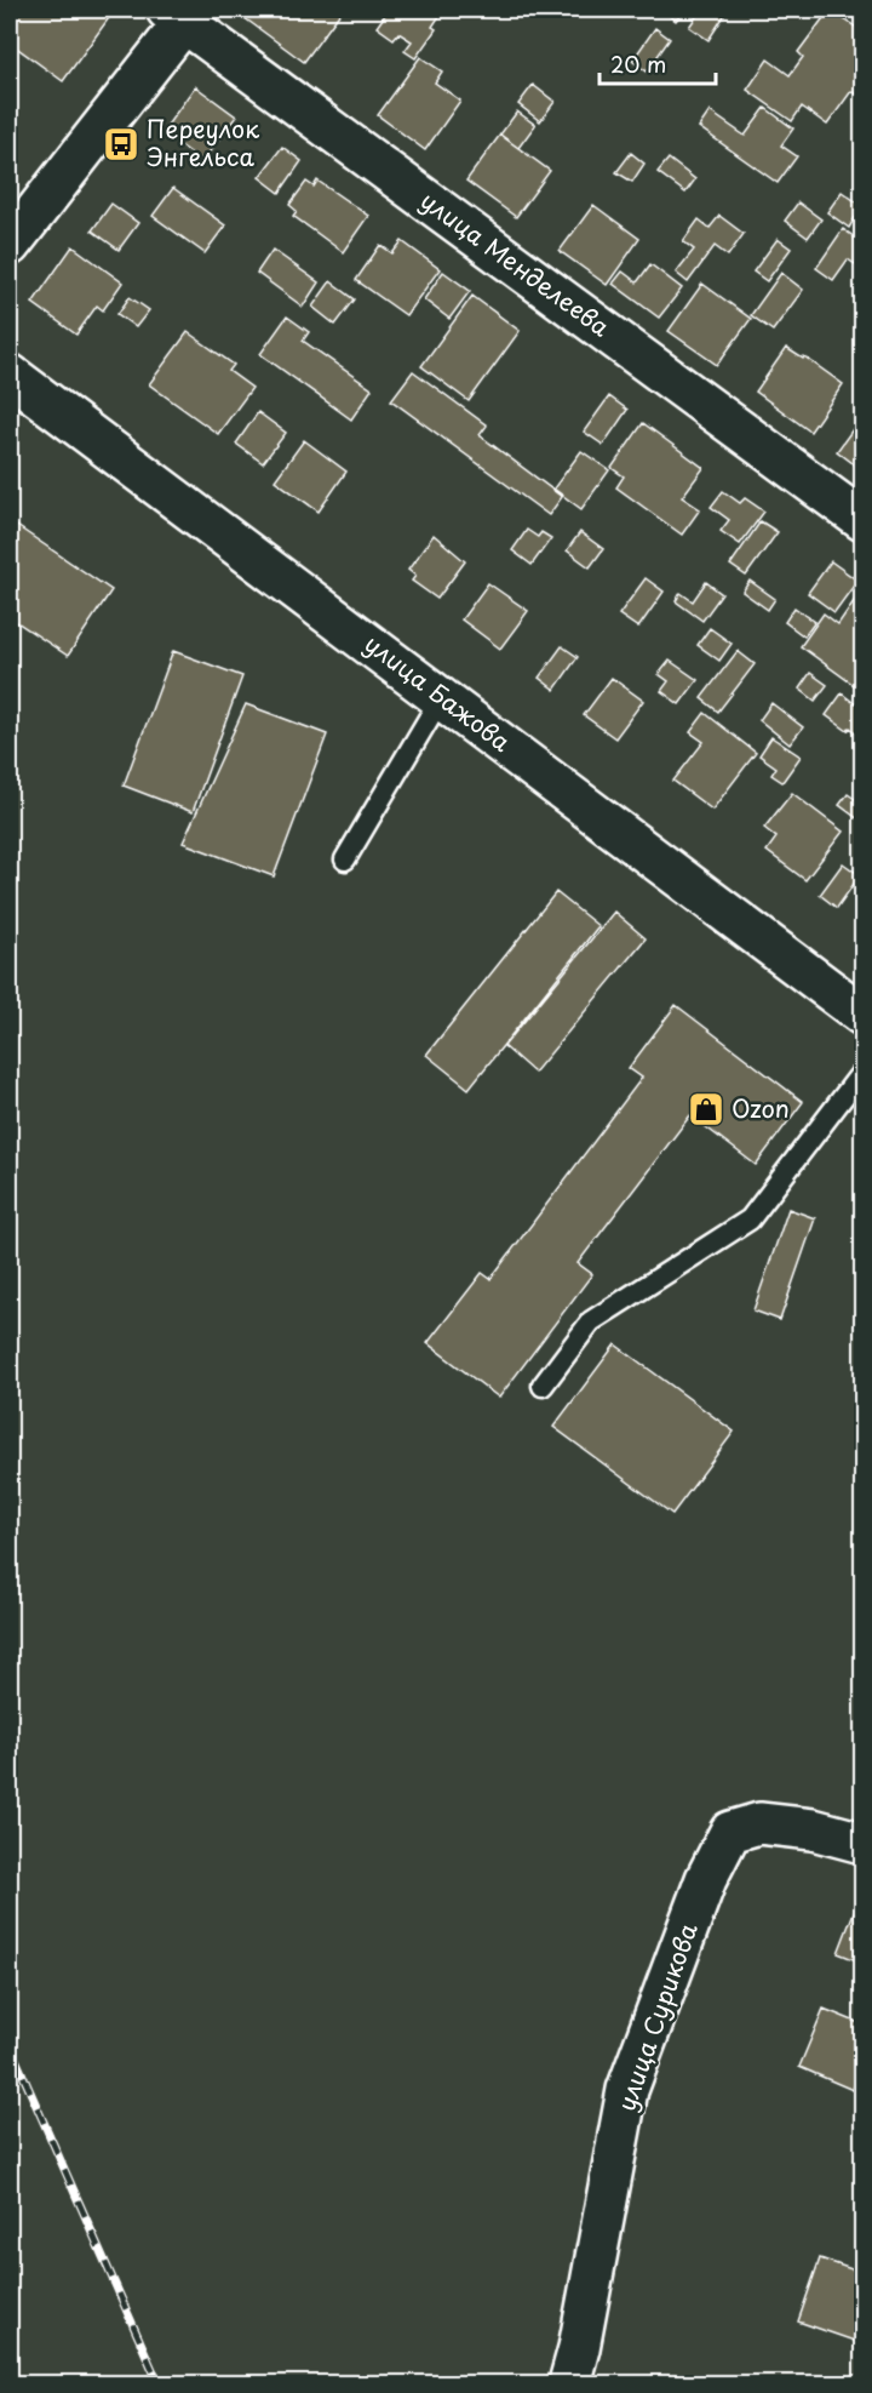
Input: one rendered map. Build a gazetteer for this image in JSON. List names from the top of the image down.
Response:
{
  "streets": {
    "street": ["улица Менделеева", "улица Бажова", "улица Сурикова"]
  },
  "places": {
    "bus stop": ["Переулок Энгельса"],
    "shop": ["Ozon"]
  },
  "scale_bar": "20 m"
}
